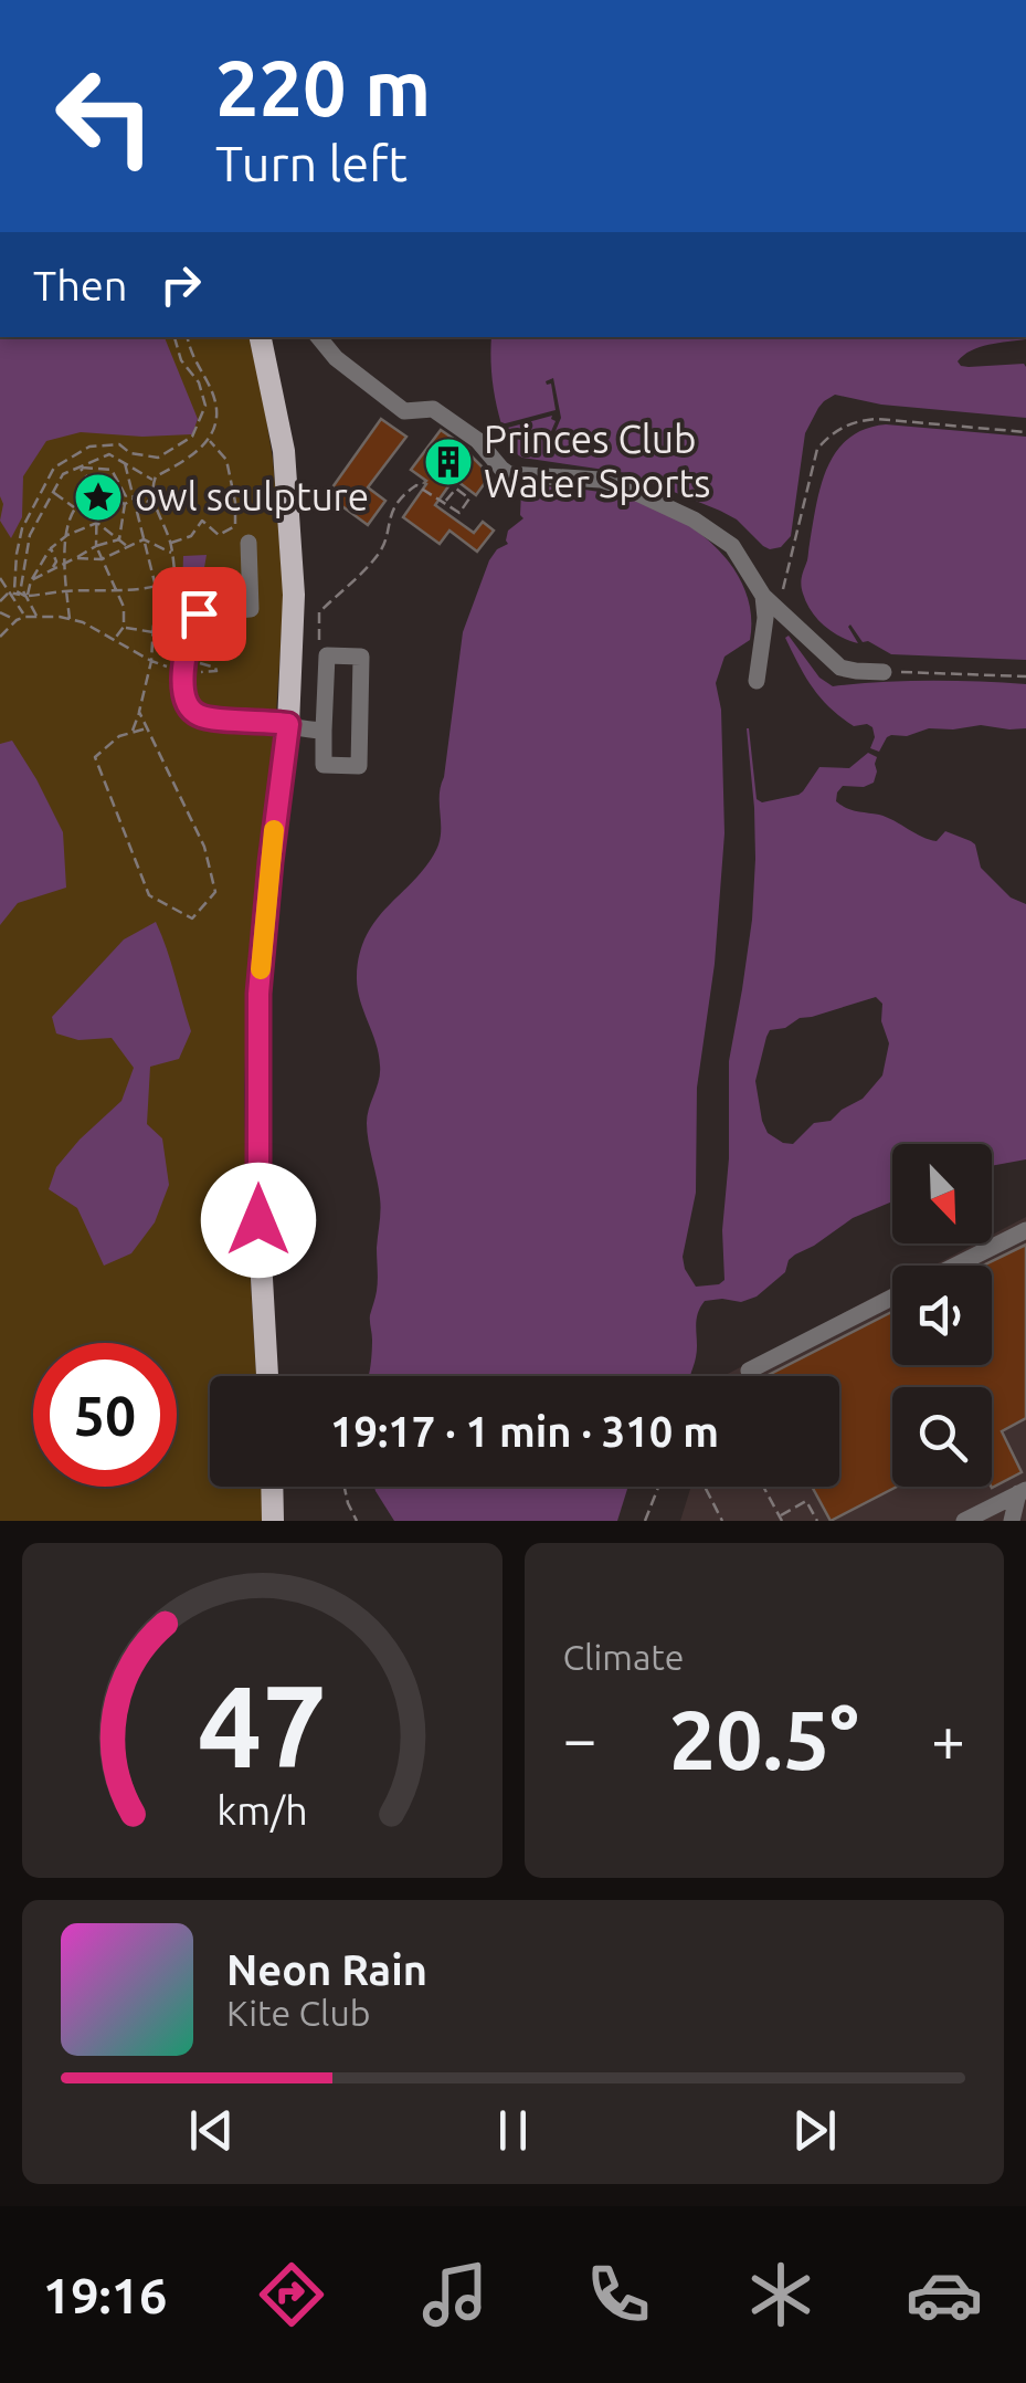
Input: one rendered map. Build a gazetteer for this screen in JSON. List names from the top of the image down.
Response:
{
  "places": {
    "building": ["Princes Club Water Sports"],
    "place": ["owl sculpture"]
  },
  "north": "bottom right",
  "page": {
    "turn": ["220 m", "Turn left"],
    "then": "Then",
    "limit": "50",
    "trip": "19:17 · 1 min · 310 m",
    "tile": "Climate",
    "heat": ["−", "20.5°", "+"],
    "song": ["Neon Rain", "Kite Club"],
    "tabs": "19:16",
    "gauge": ["47", "km/h"]
  }
}
